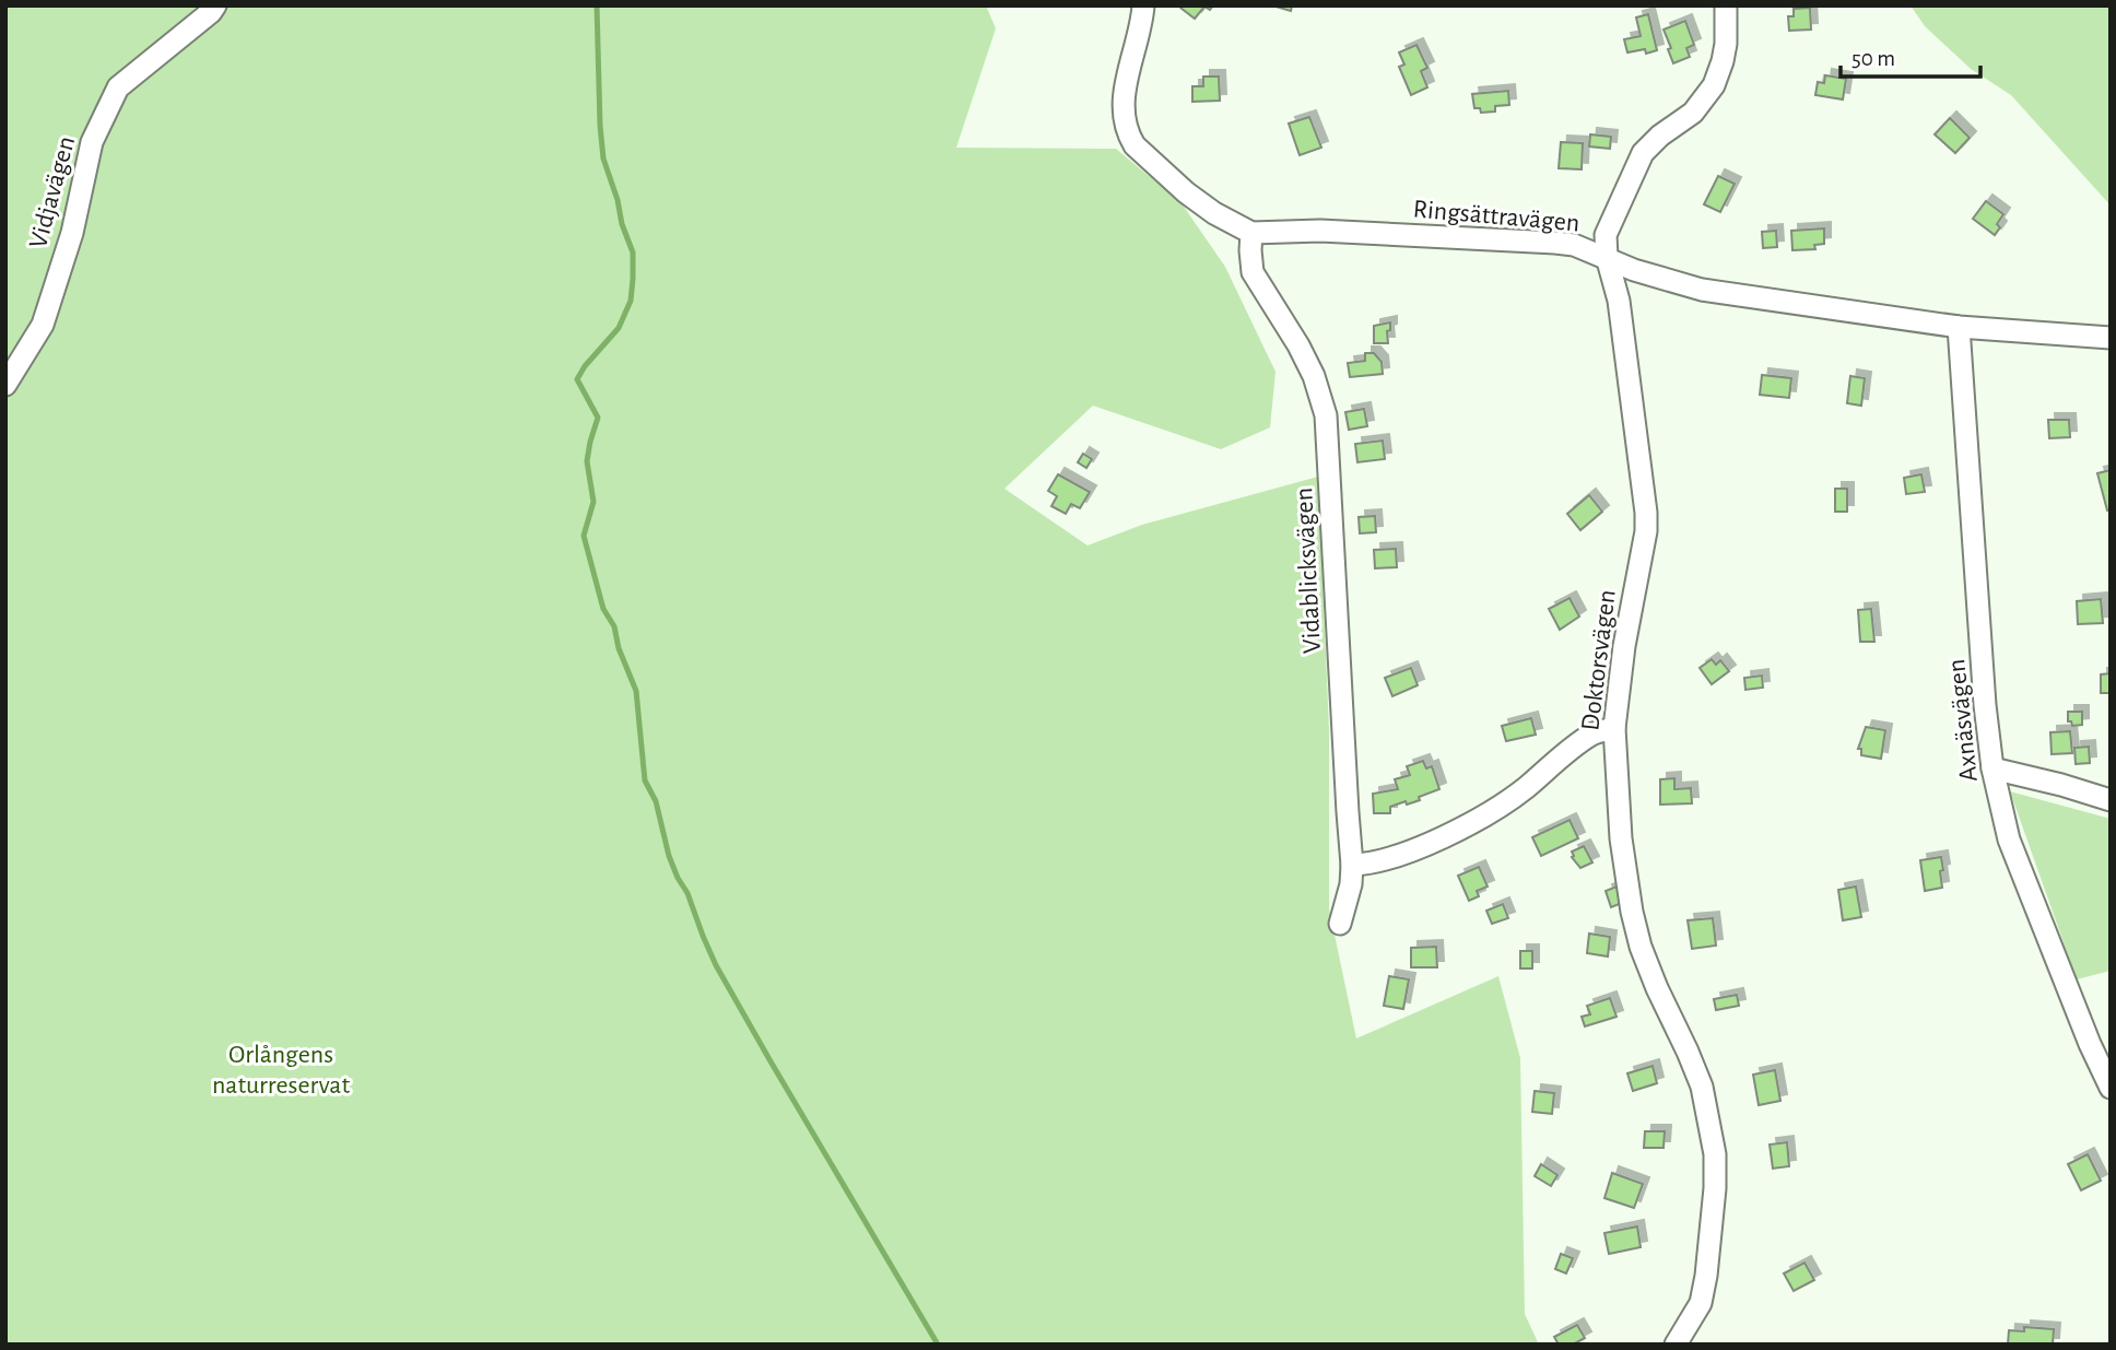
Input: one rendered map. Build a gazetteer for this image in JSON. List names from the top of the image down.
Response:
{
  "streets": {
    "street": [
      "Vidjavägen",
      "Ringsättravägen",
      "Vidablicksvägen",
      "Doktorsvägen",
      "Axnäsvägen"
    ]
  },
  "crossings": [
    ["Ringsättravägen", "Vidablicksvägen"],
    ["Ringsättravägen", "Doktorsvägen"],
    ["Ringsättravägen", "Axnäsvägen"]
  ],
  "parks": ["Orlångens naturreservat"],
  "scale_bar": "50 m"
}
